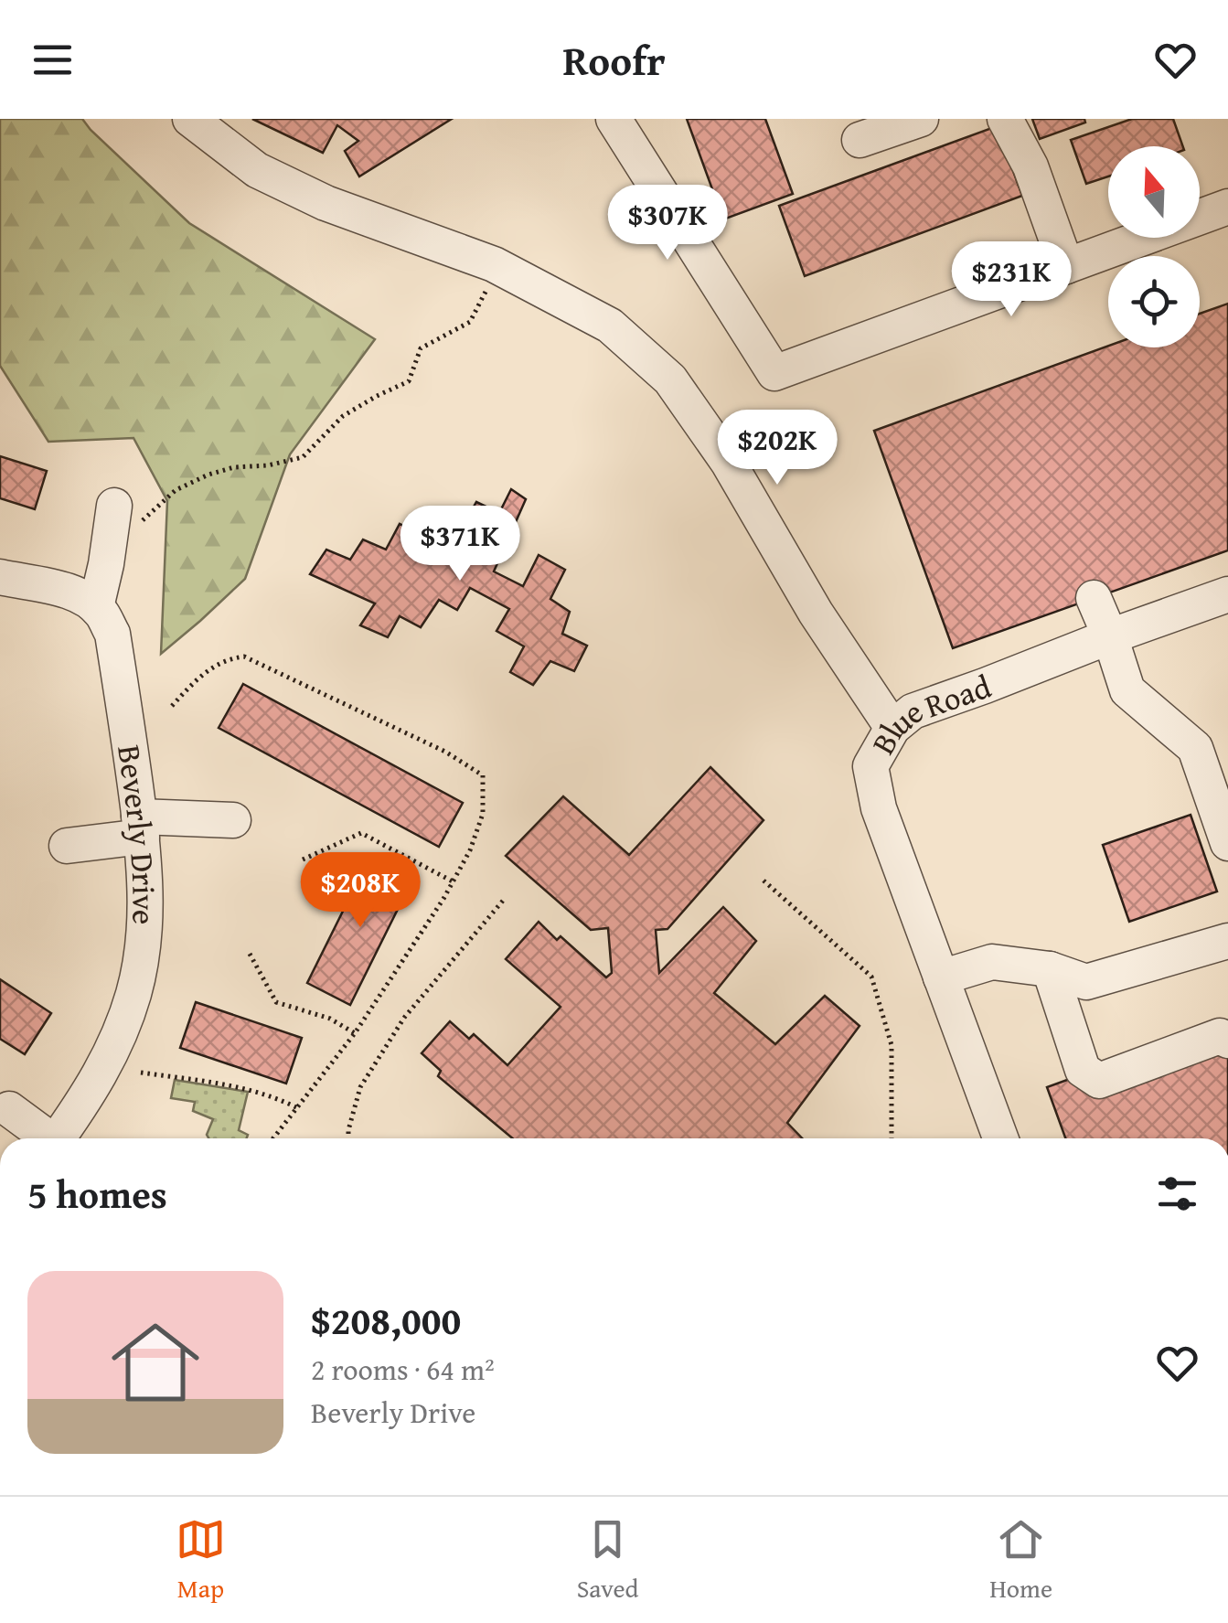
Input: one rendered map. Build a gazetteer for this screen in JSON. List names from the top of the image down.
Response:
{
  "streets": {
    "street": ["Blue Road", "Beverly Drive"]
  },
  "north": "top",
  "page": {
    "header": "Roofr",
    "price": [
      "$307K",
      "$231K",
      "$202K",
      "$371K",
      "$208K"
    ],
    "heading": "5 homes",
    "list": [
      {
        "name": "$208,000",
        "note": "2 rooms · 64 m² · Beverly Drive"
      }
    ],
    "tabs": ["Map", "Saved", "Home"]
  }
}
